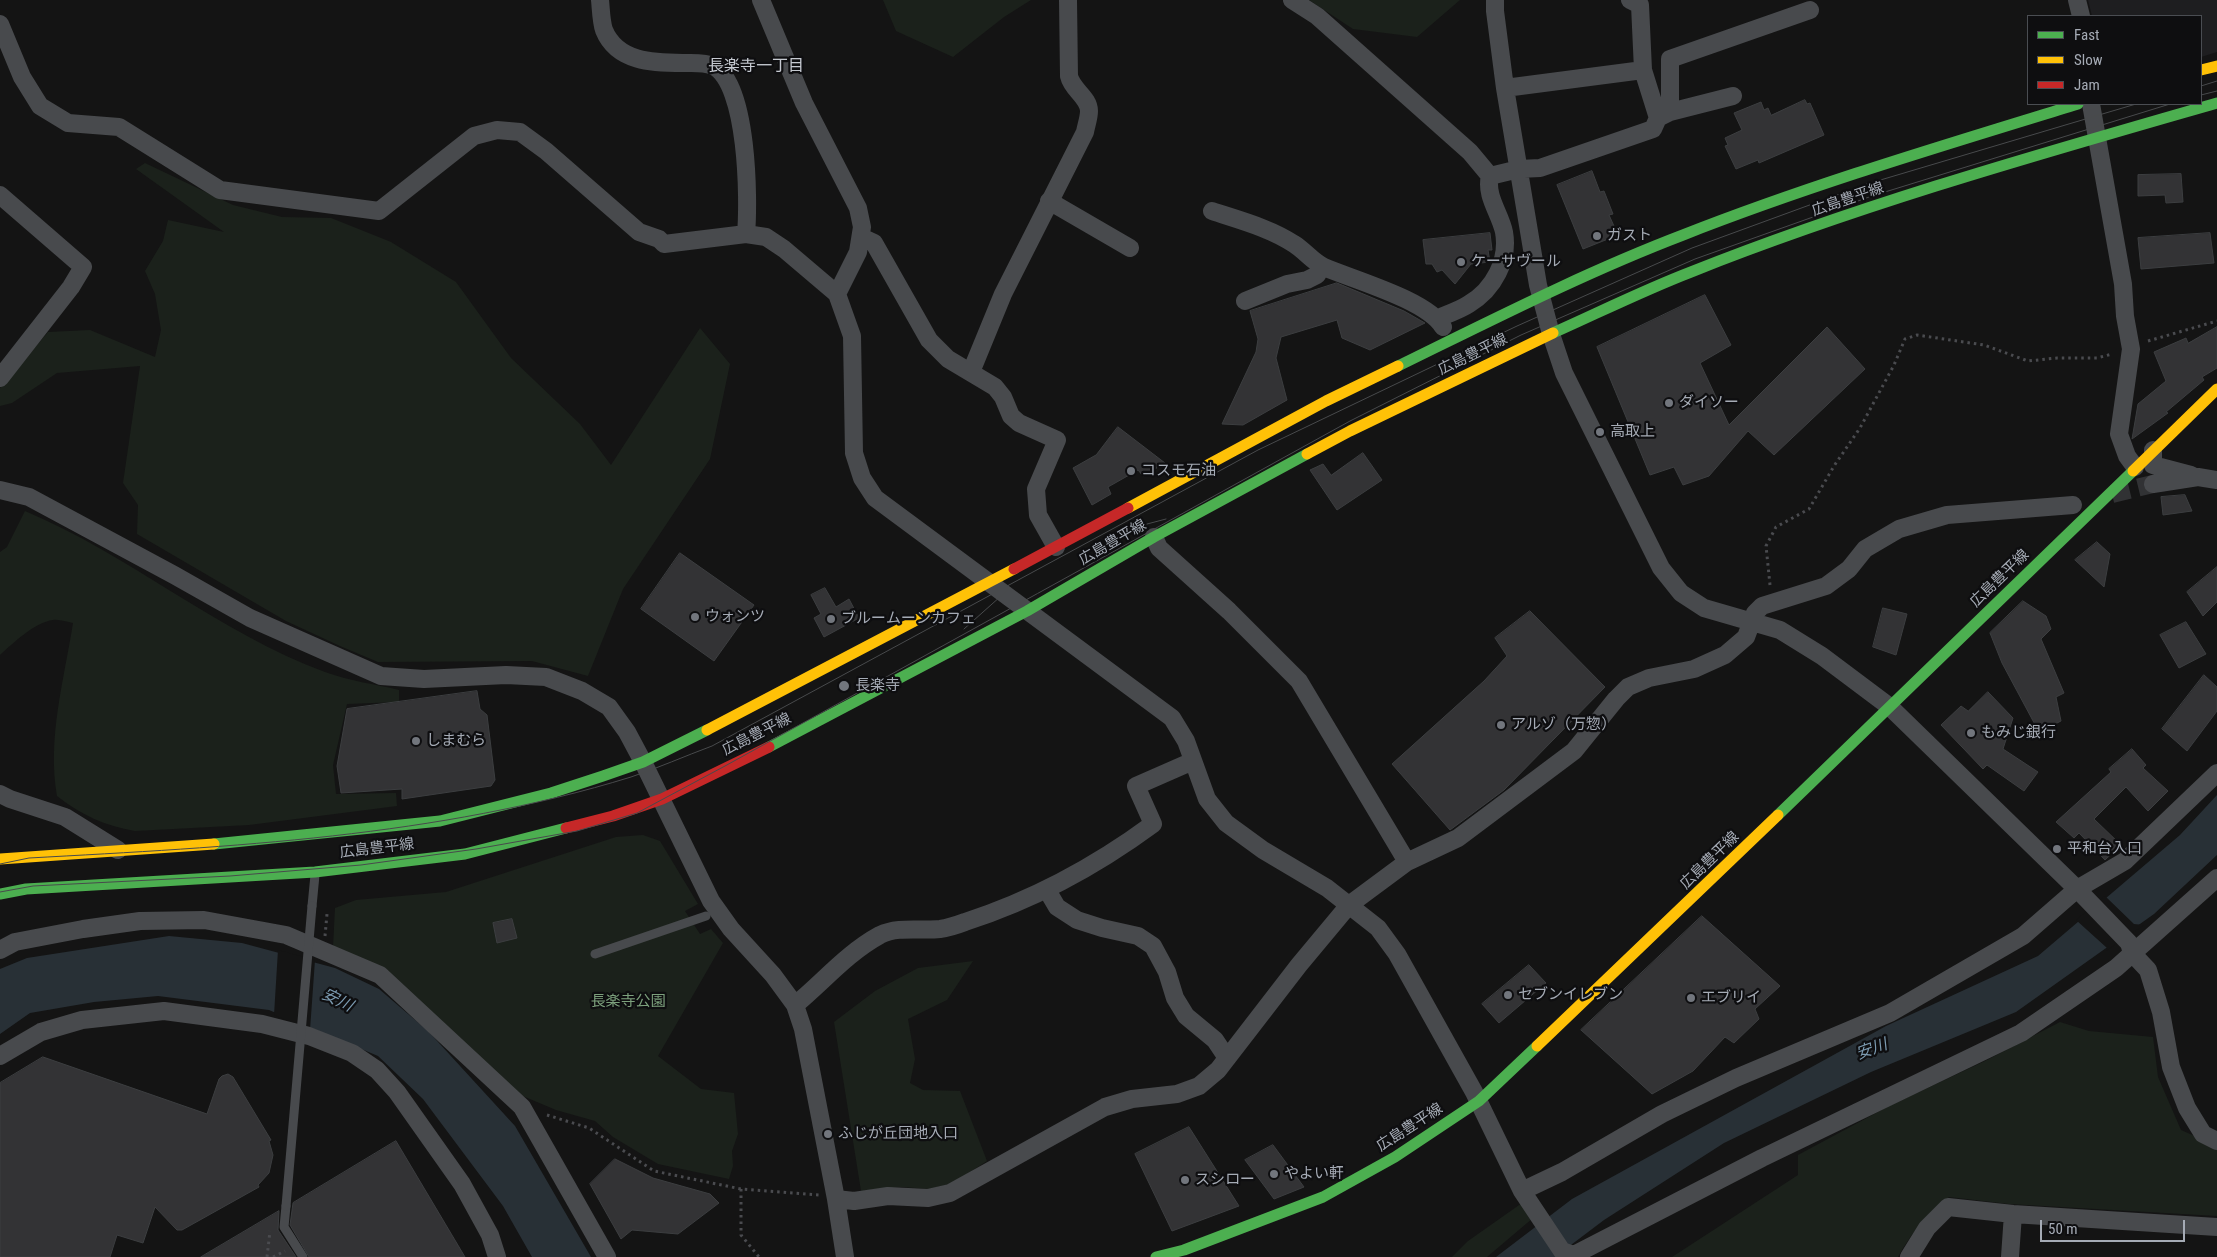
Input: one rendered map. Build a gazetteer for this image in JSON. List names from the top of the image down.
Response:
{
  "streets": {
    "main road": ["広島豊平線"]
  },
  "districts": ["長楽寺一丁目"],
  "water": ["安川"],
  "parks": ["長楽寺公園"],
  "places": [
    "ガスト",
    "ケーサヴール",
    "ダイソー",
    "高取上",
    "コスモ石油",
    "ウォンツ",
    "ブルームーンカフェ",
    "長楽寺",
    "アルゾ（万惣）",
    "もみじ銀行",
    "しまむら",
    "平和台入口",
    "セブンイレブン",
    "エブリイ",
    "ふじが丘団地入口",
    "やよい軒",
    "スシロー"
  ],
  "legend": ["Fast", "Slow", "Jam"],
  "scale_bar": "50 m"
}
